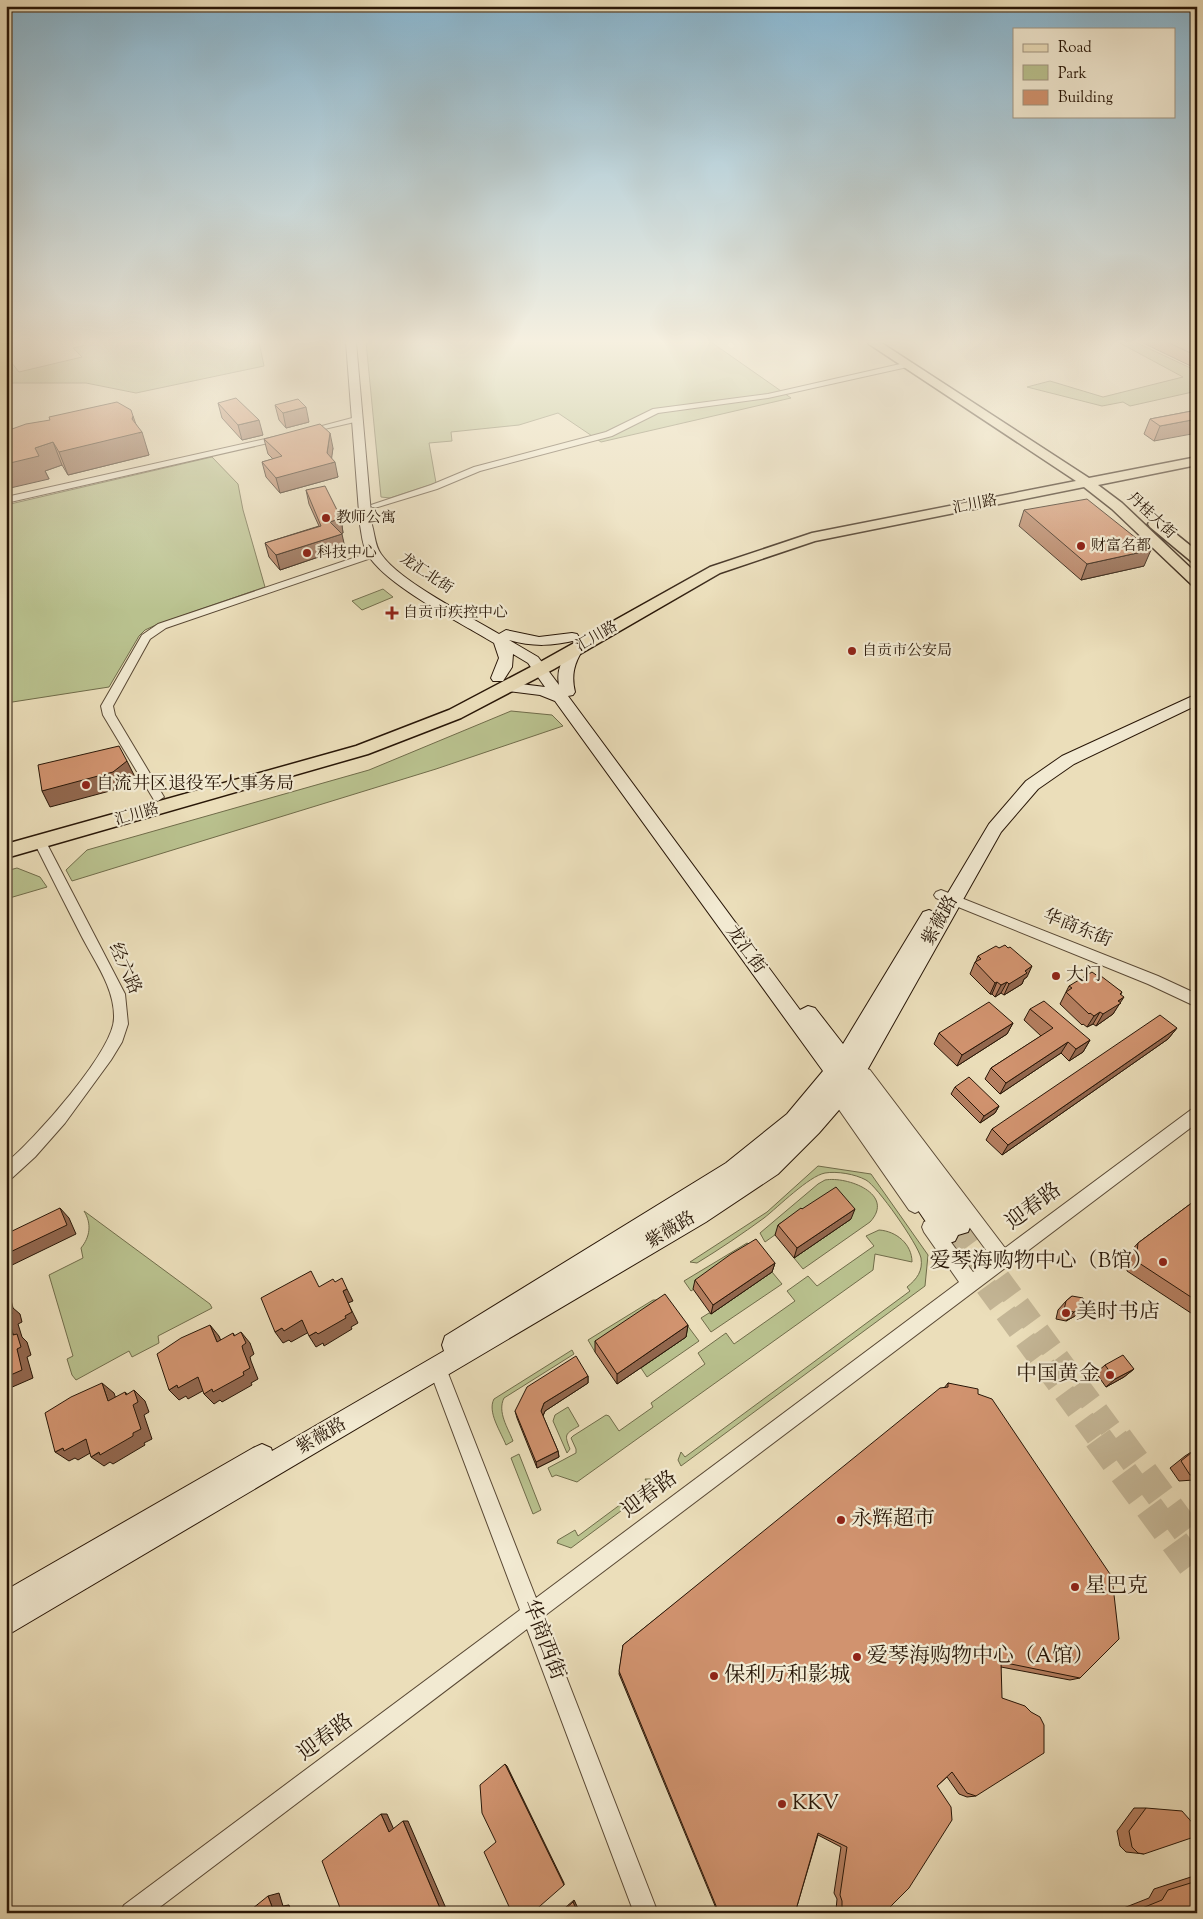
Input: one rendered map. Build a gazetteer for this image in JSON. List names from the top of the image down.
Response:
{
  "streets": {
    "main road": [
      "汇川路",
      "丹桂大街",
      "龙汇北街",
      "紫薇路",
      "龙汇街"
    ],
    "street": [
      "华商东街",
      "经六路",
      "迎春路",
      "华商西街"
    ]
  },
  "crossings": [
    ["汇川路", "丹桂大街"],
    ["汇川路", "龙汇北街"],
    ["汇川路", "龙汇街"],
    ["汇川路", "经六路"],
    ["龙汇北街", "龙汇街"],
    ["紫薇路", "华商东街"],
    ["紫薇路", "龙汇街"],
    ["紫薇路", "华商西街"],
    ["迎春路", "华商西街"]
  ],
  "places": {
    "other": [
      "教师公寓",
      "财富名都",
      "科技中心",
      "自贡市公安局",
      "自流井区退役军人事务局",
      "大门",
      "爱琴海购物中心（B馆）",
      "美时书店",
      "中国黄金",
      "永辉超市",
      "星巴克",
      "爱琴海购物中心（A馆）",
      "保利万和影城",
      "KKV"
    ],
    "health": ["自贡市疾控中心"]
  },
  "legend": ["Road", "Park", "Building"]
}
